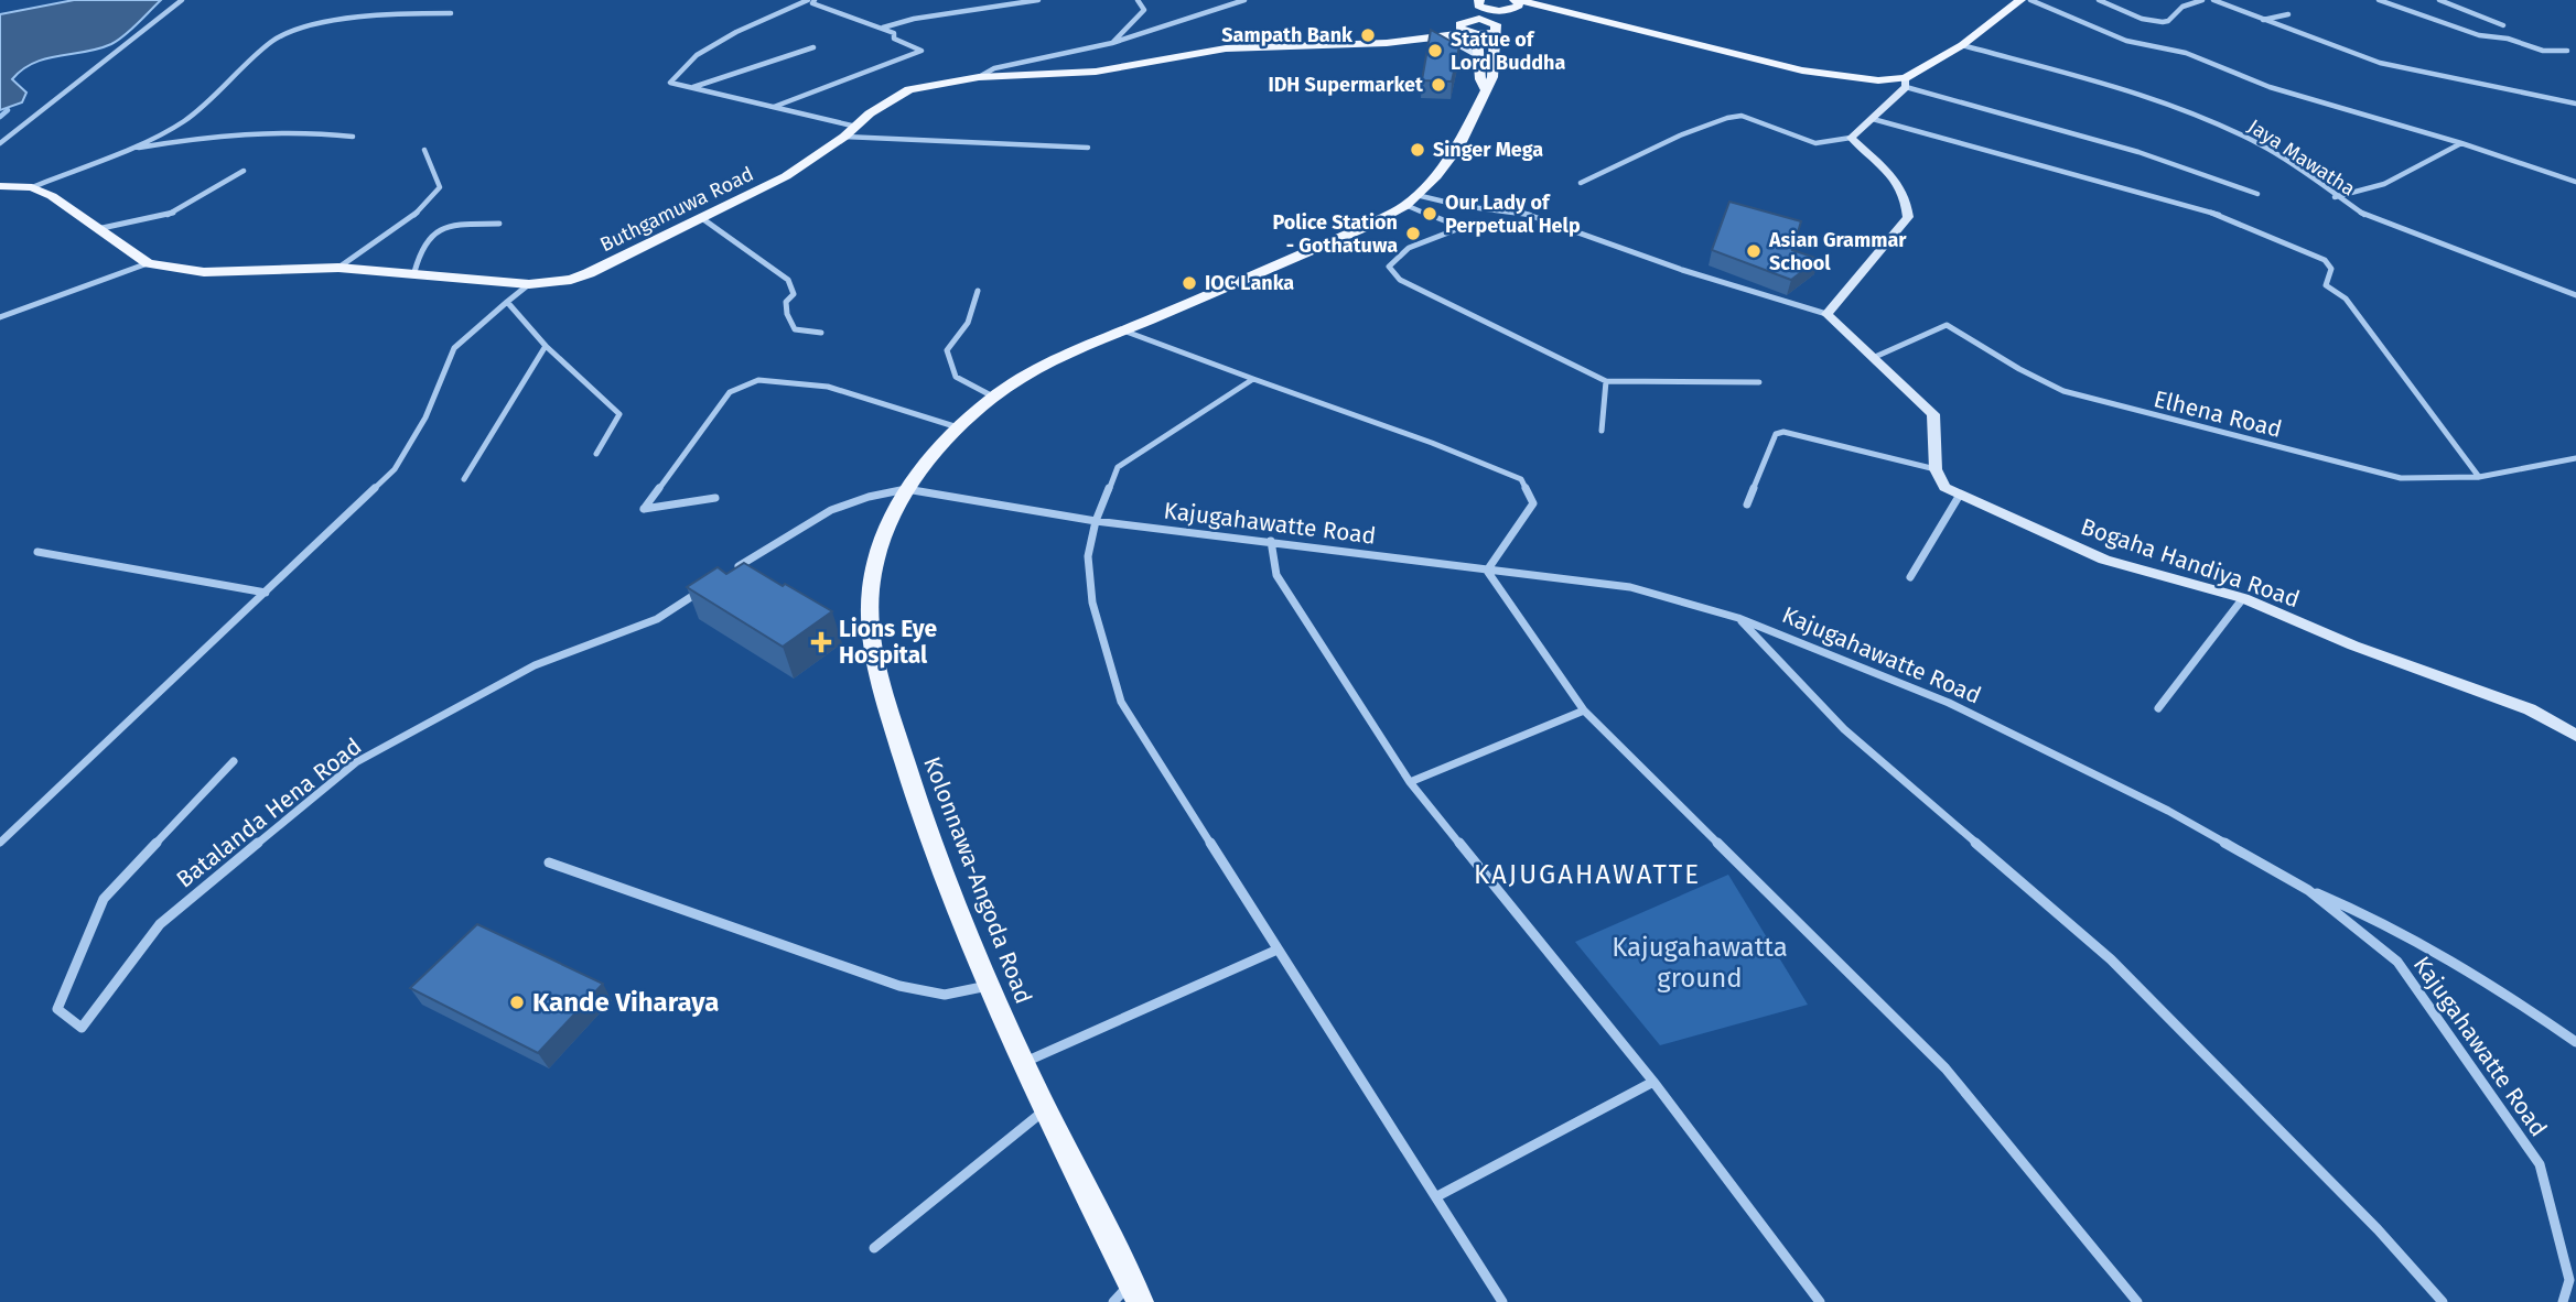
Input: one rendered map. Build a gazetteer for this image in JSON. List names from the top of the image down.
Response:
{
  "streets": {
    "main road": ["Buthgamuwa Road", "Kolonnawa-Angoda Road"],
    "street": [
      "Jaya Mawatha",
      "Elhena Road",
      "Kajugahawatte Road",
      "Bogaha Handiya Road",
      "Batalanda Hena Road"
    ]
  },
  "crossings": [
    ["Kajugahawatte Road", "Kolonnawa-Angoda Road"]
  ],
  "districts": ["KAJUGAHAWATTE"],
  "parks": ["Kajugahawatta ground"],
  "places": {
    "other": [
      "Sampath Bank",
      "Statue of Lord Buddha",
      "IDH Supermarket",
      "Singer Mega",
      "Our Lady of Perpetual Help",
      "Police Station - Gothatuwa",
      "Asian Grammar School",
      "IOC Lanka",
      "Kande Viharaya"
    ],
    "health": ["Lions Eye Hospital"]
  }
}
